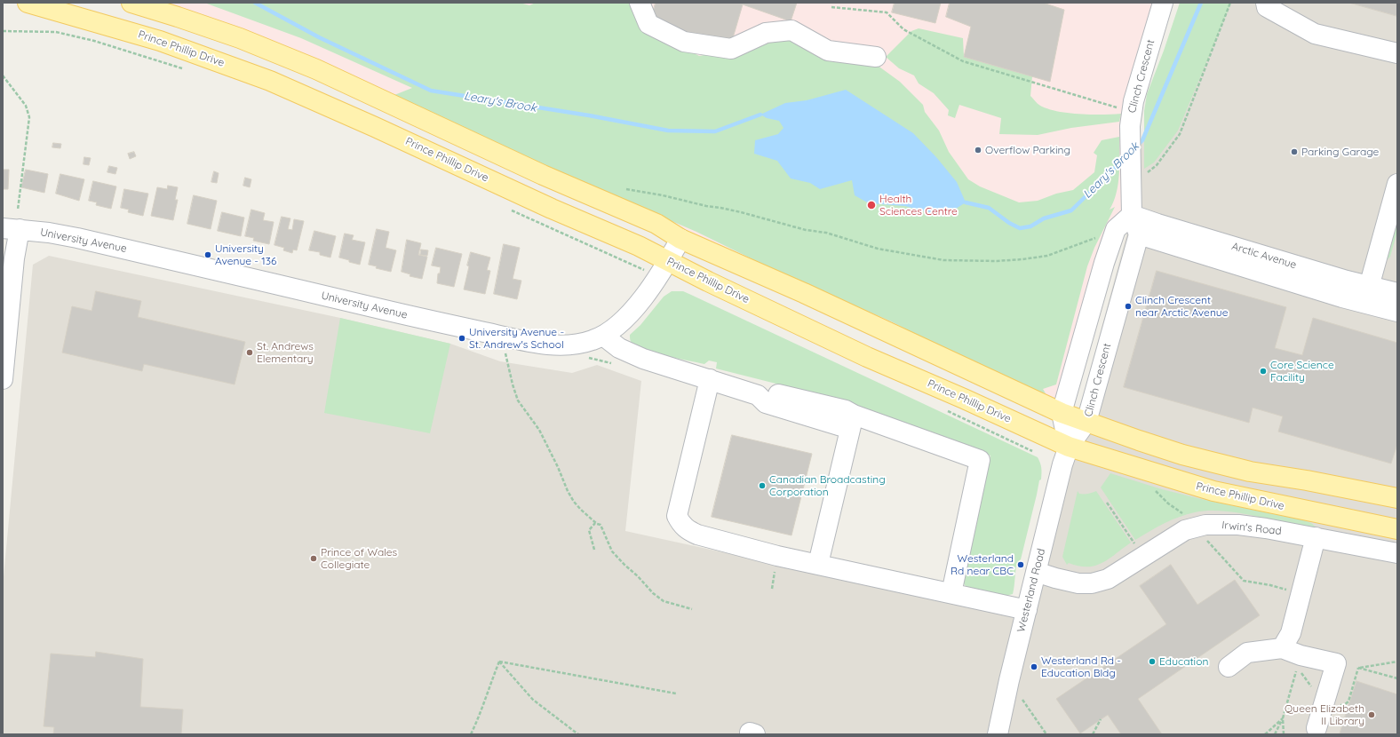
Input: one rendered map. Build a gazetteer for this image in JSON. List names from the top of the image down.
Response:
{
  "streets": {
    "main road": ["Prince Phillip Drive"],
    "street": [
      "Clinch Crescent",
      "University Avenue",
      "Arctic Avenue",
      "Irwin's Road",
      "Westerland Road"
    ]
  },
  "crossings": [
    ["Prince Phillip Drive", "Clinch Crescent"],
    ["Prince Phillip Drive", "University Avenue"],
    ["Prince Phillip Drive", "Westerland Road"],
    ["Clinch Crescent", "Arctic Avenue"],
    ["Clinch Crescent", "Westerland Road"],
    ["Irwin's Road", "Westerland Road"]
  ],
  "water": ["Leary's Brook"],
  "places": [
    "Overflow Parking",
    "Parking Garage",
    "Health Sciences Centre",
    "University Avenue - 136",
    "Clinch Crescent near Arctic Avenue",
    "University Avenue - St. Andrew's School",
    "St. Andrews Elementary",
    "Core Science Facility",
    "Canadian Broadcasting Corporation",
    "Prince of Wales Collegiate",
    "Westerland Rd near CBC",
    "Education",
    "Westerland Rd - Education Bldg",
    "Queen Elizabeth II Library"
  ]
}
